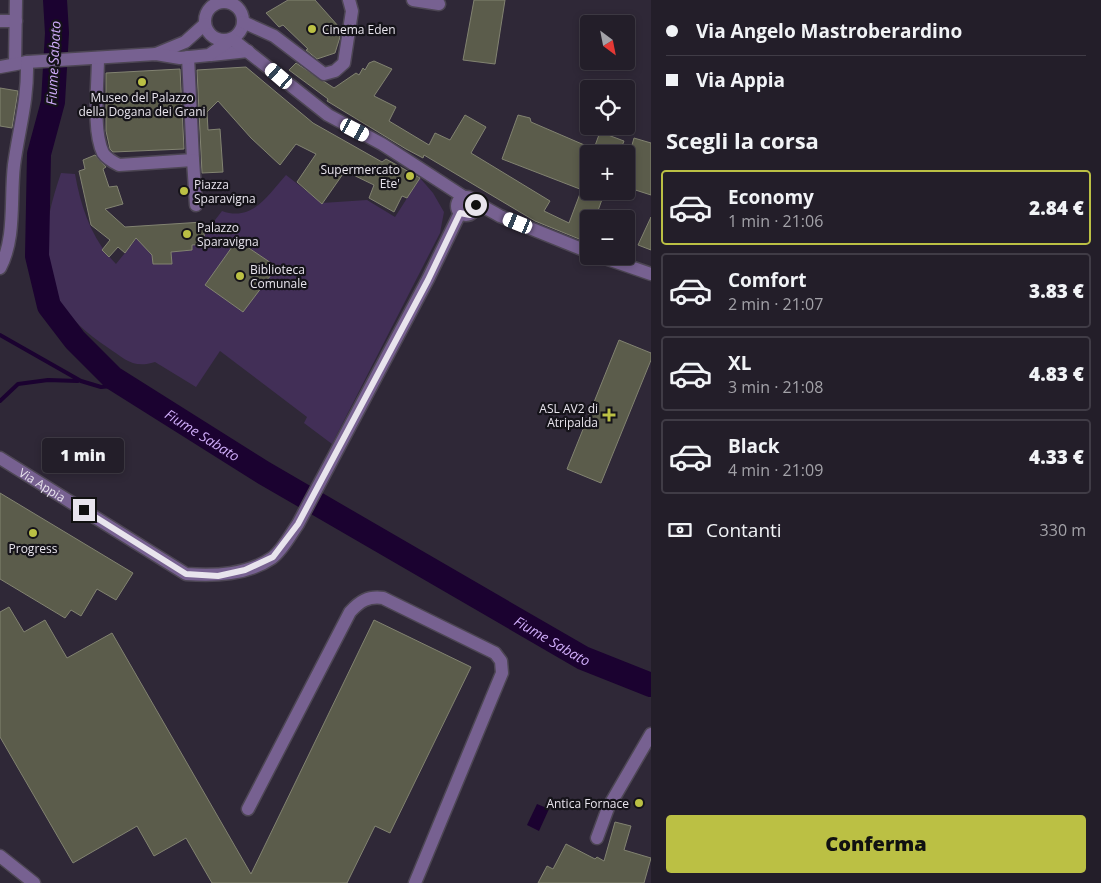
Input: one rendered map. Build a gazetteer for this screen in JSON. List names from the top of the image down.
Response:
{
  "streets": {
    "street": ["Via Appia"]
  },
  "water": ["Fiume Sabato"],
  "places": {
    "other": [
      "Cinema Eden",
      "Museo del Palazzo della Dogana dei Grani",
      "Supermercato Ete'",
      "Piazza Sparavigna",
      "Palazzo Sparavigna",
      "Biblioteca Comunale",
      "Progress",
      "Antica Fornace"
    ],
    "health": ["ASL AV2 di Atripalda"]
  },
  "north": "bottom right",
  "page": {
    "banner": ["Via Angelo Mastroberardino", "Via Appia"],
    "map_buttons": ["+", "−"],
    "heading": "Scegli la corsa",
    "list": [
      {
        "name": "Economy",
        "note": "1 min · 21:06",
        "value": "2.84 €"
      },
      {
        "name": "Comfort",
        "note": "2 min · 21:07",
        "value": "3.83 €"
      },
      {
        "name": "XL",
        "note": "3 min · 21:08",
        "value": "4.83 €"
      },
      {
        "name": "Black",
        "note": "4 min · 21:09",
        "value": "4.33 €"
      }
    ],
    "bubble": "1 min",
    "pay": ["Contanti", "330 m"],
    "buttons": "Conferma"
  }
}
